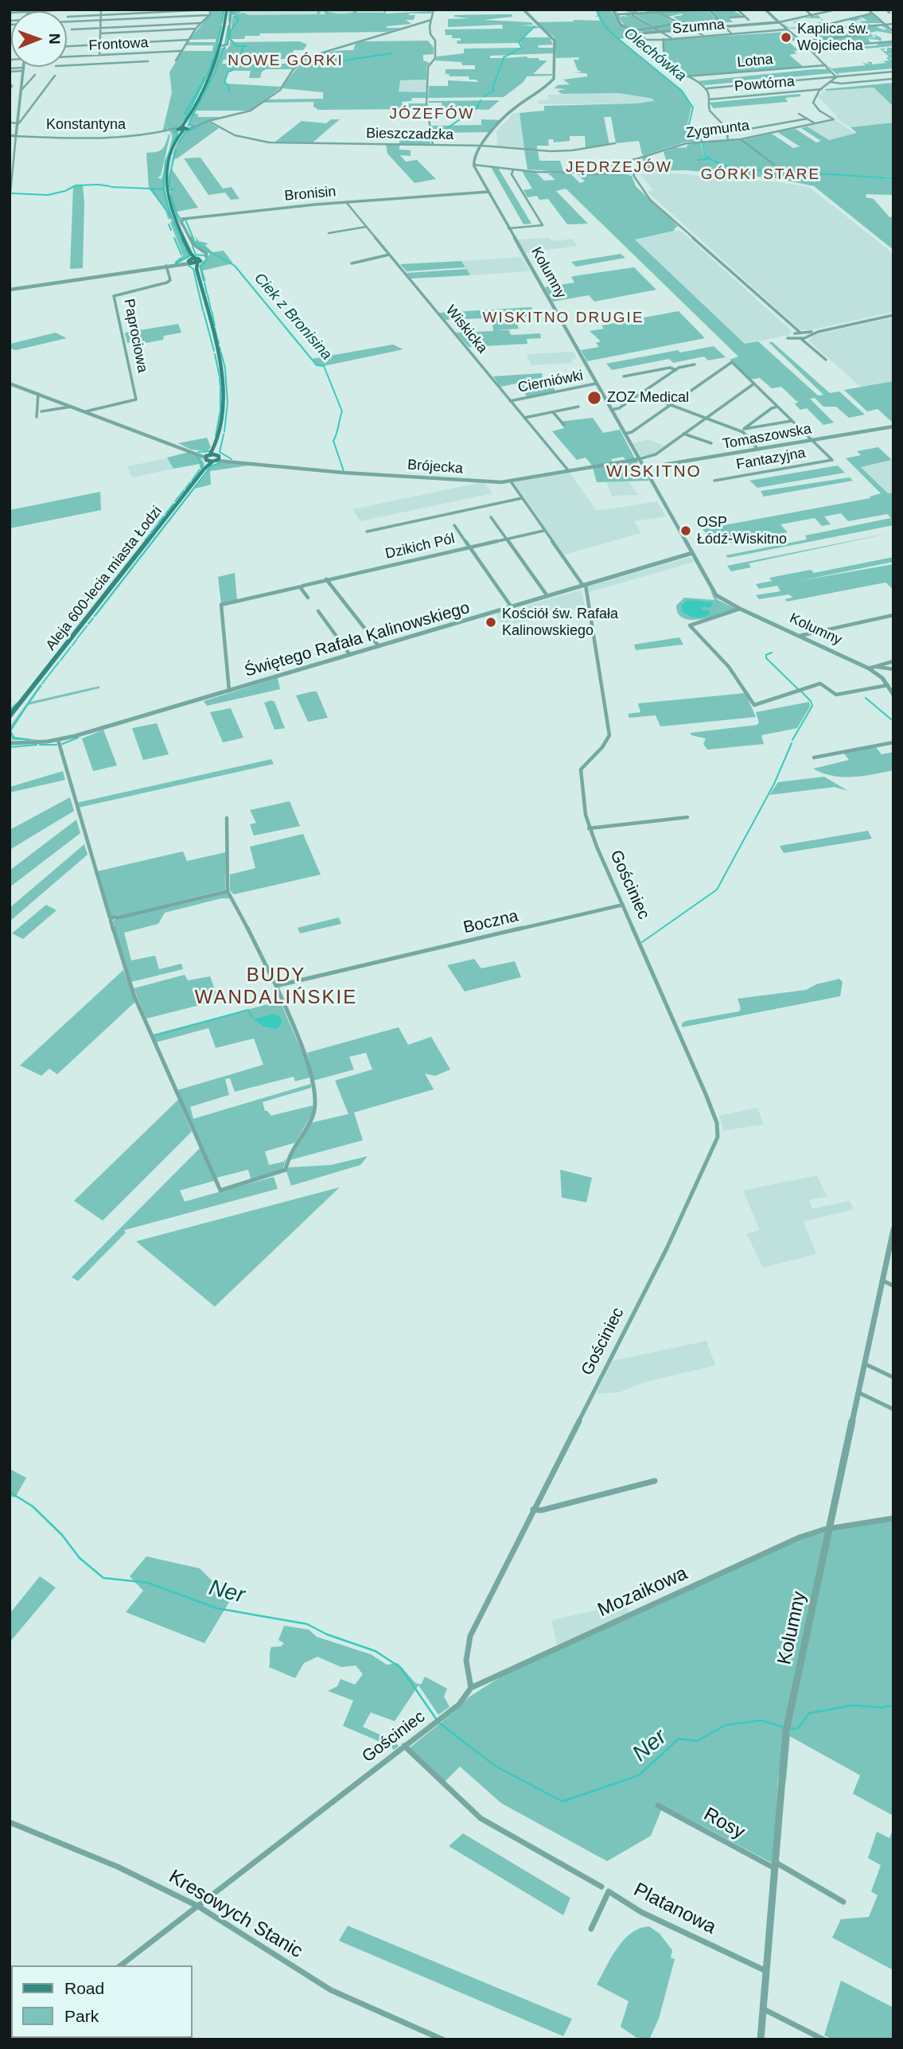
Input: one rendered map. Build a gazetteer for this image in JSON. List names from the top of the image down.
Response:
{
  "streets": {
    "main road": ["Aleja 600-lecia miasta Łodzi"],
    "street": [
      "Szumna",
      "Frontowa",
      "Lotna",
      "Powtórna",
      "Konstantyna",
      "Zygmunta",
      "Bieszczadzka",
      "Bronisin",
      "Kolumny",
      "Wiskicka",
      "Paprociowa",
      "Cierniówki",
      "Tomaszowska",
      "Fantazyjna",
      "Brójecka",
      "Dzikich Pól",
      "Świętego Rafała Kalinowskiego",
      "Gościniec",
      "Boczna",
      "Mozaikowa",
      "Rosy",
      "Platanowa",
      "Kresowych Stanic"
    ]
  },
  "crossings": [
    ["Powtórna", "Zygmunta"],
    ["Konstantyna", "Aleja 600-lecia miasta Łodzi"],
    ["Zygmunta", "Kolumny"],
    ["Bronisin", "Kolumny"],
    ["Bronisin", "Wiskicka"],
    ["Bronisin", "Aleja 600-lecia miasta Łodzi"],
    ["Kolumny", "Cierniówki"],
    ["Kolumny", "Tomaszowska"],
    ["Kolumny", "Brójecka"],
    ["Kolumny", "Świętego Rafała Kalinowskiego"],
    ["Kolumny", "Mozaikowa"],
    ["Kolumny", "Rosy"],
    ["Kolumny", "Platanowa"],
    ["Wiskicka", "Cierniówki"],
    ["Wiskicka", "Brójecka"],
    ["Paprociowa", "Brójecka"],
    ["Brójecka", "Aleja 600-lecia miasta Łodzi"],
    ["Dzikich Pól", "Świętego Rafała Kalinowskiego"],
    ["Świętego Rafała Kalinowskiego", "Gościniec"],
    ["Gościniec", "Boczna"],
    ["Gościniec", "Mozaikowa"],
    ["Gościniec", "Kresowych Stanic"]
  ],
  "districts": [
    "NOWE GÓRKI",
    "JÓZEFÓW",
    "JĘDRZEJÓW",
    "GÓRKI STARE",
    "WISKITNO DRUGIE",
    "WISKITNO",
    "BUDY WANDALIŃSKIE"
  ],
  "water": ["Olechówka", "Ciek z Bronisina", "Ner"],
  "places": [
    "Kaplica św. Wojciecha",
    "ZOZ Medical",
    "OSP Łódź-Wiskitno",
    "Kościół św. Rafała Kalinowskiego"
  ],
  "legend": ["Road", "Park"],
  "north": "right"
}
